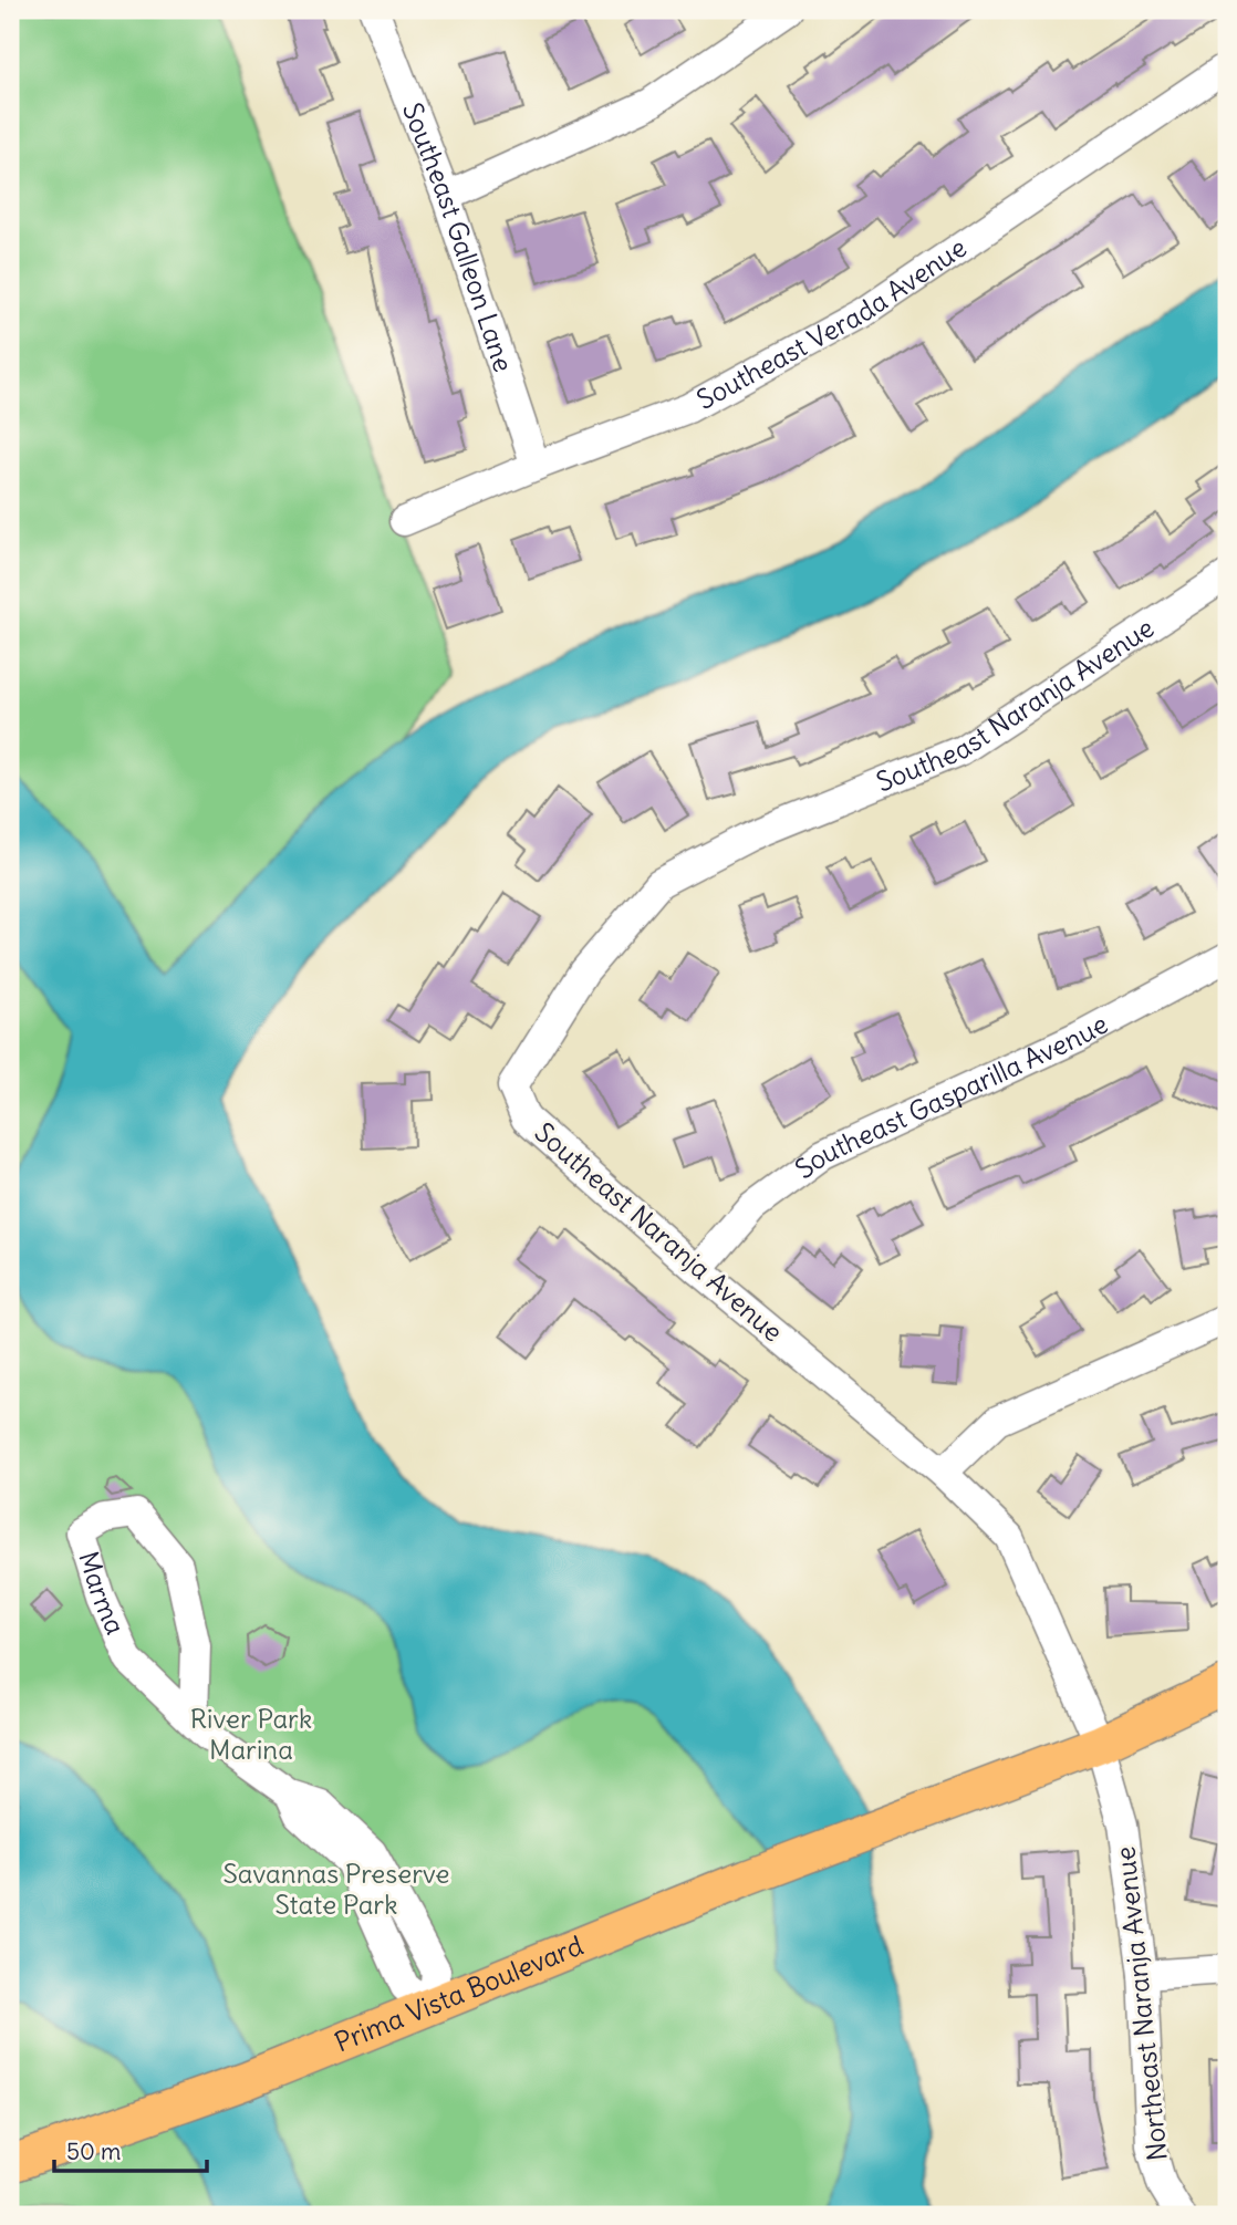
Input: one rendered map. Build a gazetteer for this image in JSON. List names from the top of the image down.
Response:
{
  "streets": {
    "main road": ["Prima Vista Boulevard"],
    "street": [
      "Southeast Galleon Lane",
      "Southeast Verada Avenue",
      "Southeast Naranja Avenue",
      "Southeast Gasparilla Avenue",
      "Marma",
      "Northeast Naranja Avenue"
    ]
  },
  "crossings": [
    ["Southeast Galleon Lane", "Southeast Verada Avenue"],
    ["Southeast Naranja Avenue", "Southeast Gasparilla Avenue"],
    ["Southeast Naranja Avenue", "Prima Vista Boulevard"],
    ["Southeast Naranja Avenue", "Northeast Naranja Avenue"],
    ["Marma", "Prima Vista Boulevard"],
    ["Prima Vista Boulevard", "Northeast Naranja Avenue"]
  ],
  "parks": ["River Park Marina", "Savannas Preserve State Park"],
  "scale_bar": "50 m"
}
